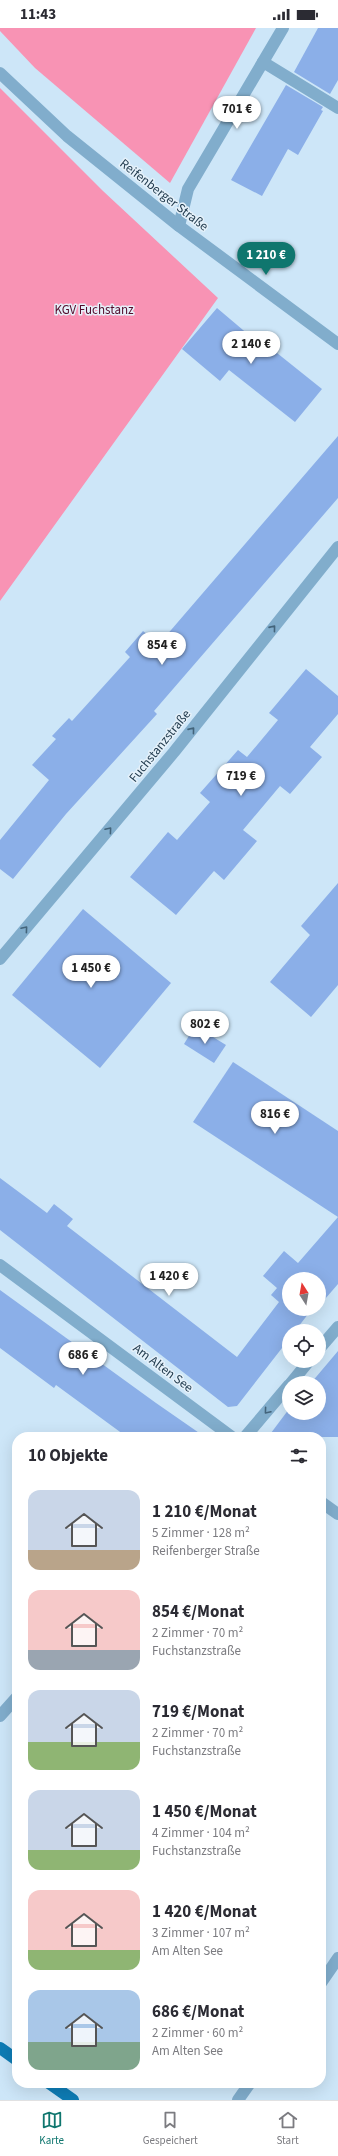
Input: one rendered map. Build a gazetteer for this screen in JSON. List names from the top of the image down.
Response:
{
  "streets": {
    "street": ["Reifenberger Straße", "Fuchstanzstraße", "Am Alten See"]
  },
  "one_way": ["Fuchstanzstraße"],
  "parks": ["KGV Fuchstanz"],
  "north": "top",
  "page": {
    "status": "11:43",
    "price": [
      "701 €",
      "1 210 €",
      "2 140 €",
      "854 €",
      "719 €",
      "1 450 €",
      "802 €",
      "816 €",
      "1 420 €",
      "686 €"
    ],
    "heading": "10 Objekte",
    "list": [
      {
        "name": "1 210 €/Monat",
        "note": "5 Zimmer · 128 m² · Reifenberger Straße"
      },
      {
        "name": "854 €/Monat",
        "note": "2 Zimmer · 70 m² · Fuchstanzstraße"
      },
      {
        "name": "719 €/Monat",
        "note": "2 Zimmer · 70 m² · Fuchstanzstraße"
      },
      {
        "name": "1 450 €/Monat",
        "note": "4 Zimmer · 104 m² · Fuchstanzstraße"
      },
      {
        "name": "1 420 €/Monat",
        "note": "3 Zimmer · 107 m² · Am Alten See"
      },
      {
        "name": "686 €/Monat",
        "note": "2 Zimmer · 60 m² · Am Alten See"
      }
    ],
    "tabs": ["Karte", "Gespeichert", "Start"]
  }
}
